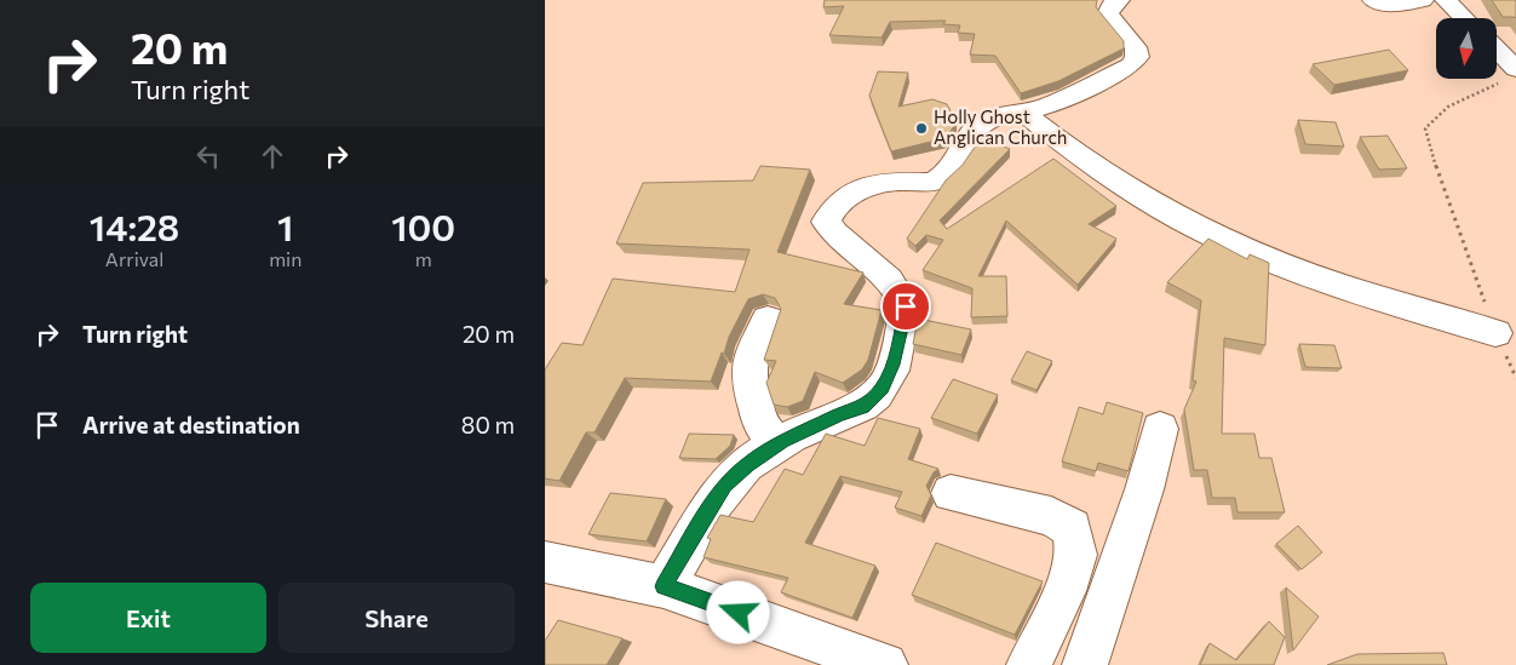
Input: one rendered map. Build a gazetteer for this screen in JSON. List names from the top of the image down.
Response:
{
  "places": ["Holly Ghost Anglican Church"],
  "north": "bottom",
  "page": {
    "turn": ["20 m", "Turn right"],
    "eta": [
      "14:28",
      "Arrival",
      "1",
      "min",
      "100",
      "m"
    ],
    "list": [
      {
        "name": "Turn right",
        "value": "20 m"
      },
      {
        "name": "Arrive at destination",
        "value": "80 m"
      }
    ],
    "buttons": ["Exit", "Share"]
  }
}
